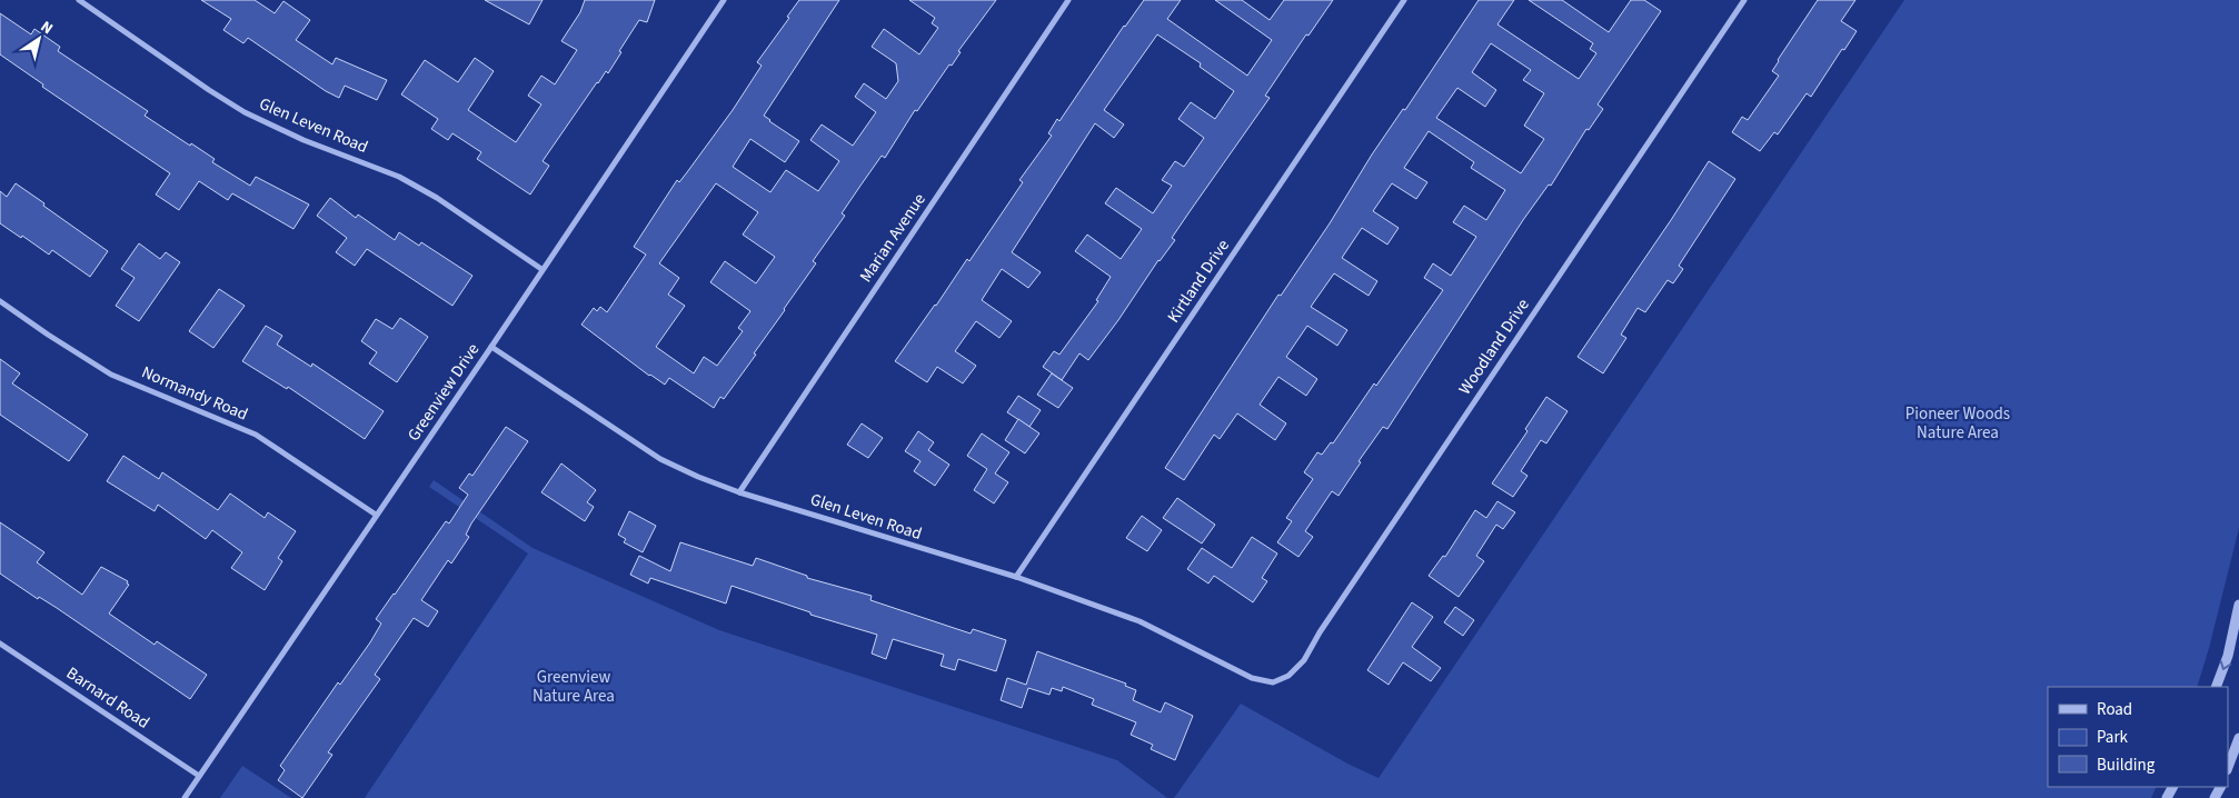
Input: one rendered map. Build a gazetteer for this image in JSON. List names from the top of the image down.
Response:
{
  "streets": {
    "street": [
      "Glen Leven Road",
      "Marian Avenue",
      "Kirtland Drive",
      "Woodland Drive",
      "Greenview Drive",
      "Normandy Road",
      "Barnard Road"
    ]
  },
  "crossings": [
    ["Glen Leven Road", "Marian Avenue"],
    ["Glen Leven Road", "Kirtland Drive"],
    ["Glen Leven Road", "Woodland Drive"],
    ["Glen Leven Road", "Greenview Drive"],
    ["Greenview Drive", "Normandy Road"],
    ["Greenview Drive", "Barnard Road"]
  ],
  "parks": ["Pioneer Woods Nature Area", "Greenview Nature Area"],
  "legend": ["Road", "Park", "Building"],
  "north": "top right"
}
